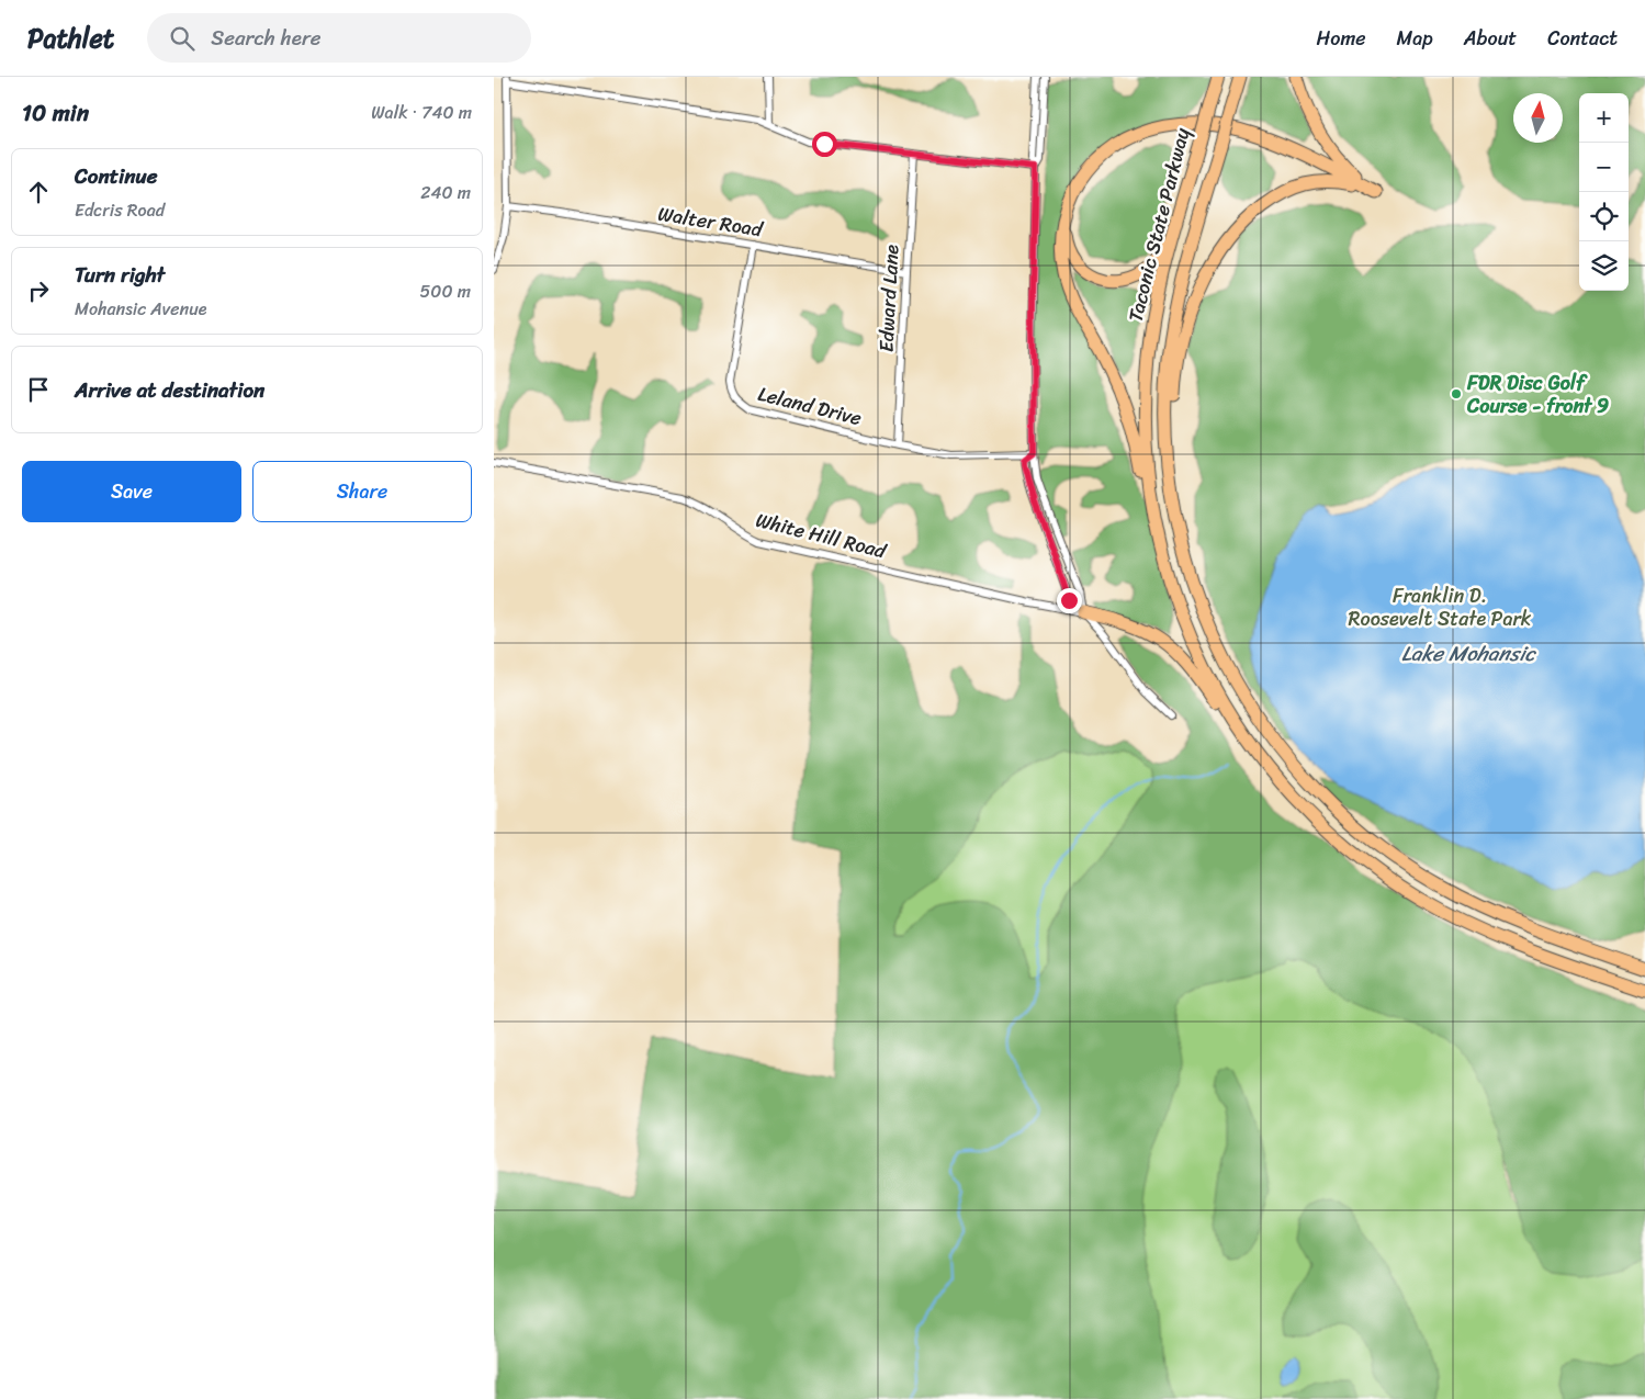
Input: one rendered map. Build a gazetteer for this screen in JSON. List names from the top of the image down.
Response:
{
  "streets": {
    "highway": ["Taconic State Parkway"],
    "street": [
      "Walter Road",
      "Edward Lane",
      "Leland Drive",
      "White Hill Road"
    ]
  },
  "crossings": [
    ["Walter Road", "Edward Lane"],
    ["Walter Road", "Leland Drive"],
    ["Edward Lane", "Leland Drive"]
  ],
  "water": ["Lake Mohansic"],
  "parks": ["Franklin D. Roosevelt State Park"],
  "places": ["FDR Disc Golf Course - front 9"],
  "north": "top",
  "page": {
    "header": "Pathlet",
    "search": "Search here",
    "nav": [
      "Home",
      "Map",
      "About",
      "Contact"
    ],
    "heading": ["10 min", "Walk · 740 m"],
    "map_buttons": ["+", "−"],
    "list": [
      ["Continue", "Edcris Road", "240 m"],
      ["Turn right", "Mohansic Avenue", "500 m"],
      "Arrive at destination"
    ],
    "buttons": ["Save", "Share"]
  }
}
